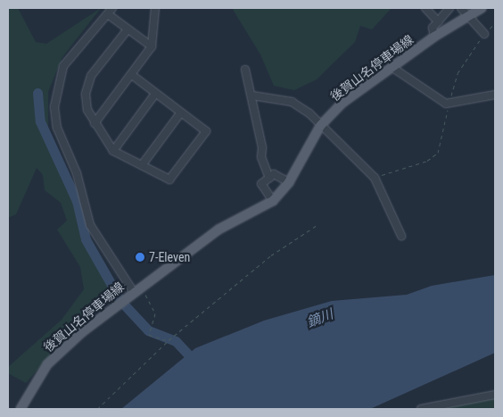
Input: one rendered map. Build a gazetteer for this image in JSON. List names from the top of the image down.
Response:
{
  "streets": {
    "main road": ["後賀山名停車場線"]
  },
  "water": ["鏑川"],
  "places": ["7-Eleven"]
}
